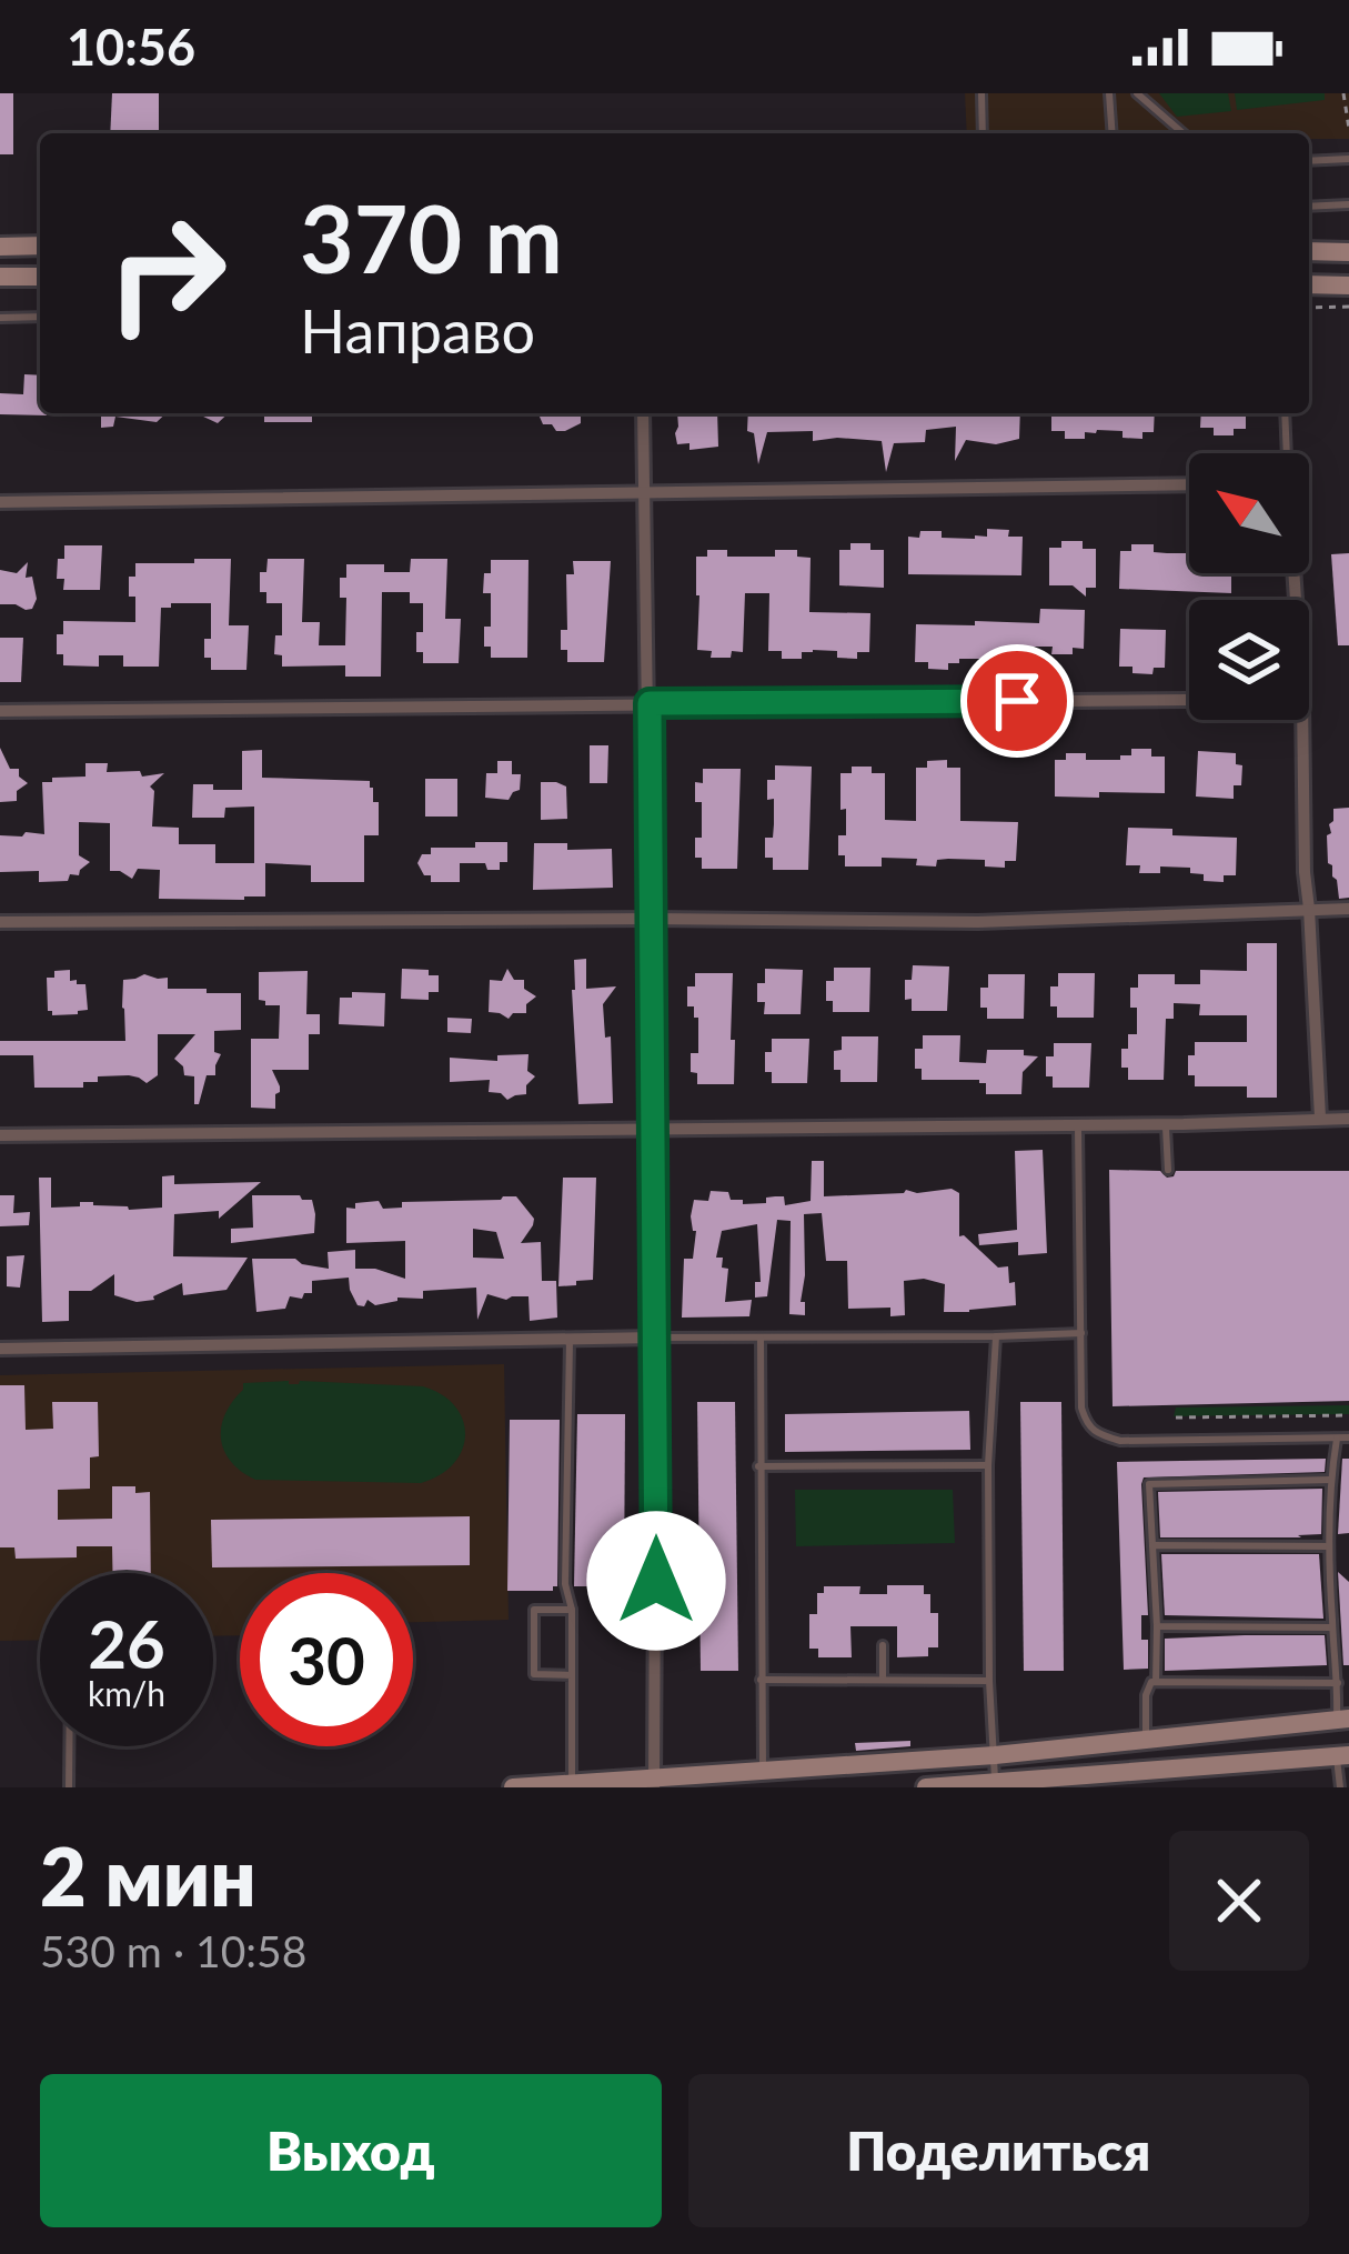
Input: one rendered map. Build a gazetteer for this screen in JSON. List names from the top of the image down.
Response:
{
  "north": "top left",
  "page": {
    "status": "10:56",
    "turn": ["370 m", "Направо"],
    "speed": "26 km/h",
    "limit": "30",
    "heading": ["2 мин", "530 m · 10:58"],
    "buttons": ["Выход", "Поделиться"]
  }
}
